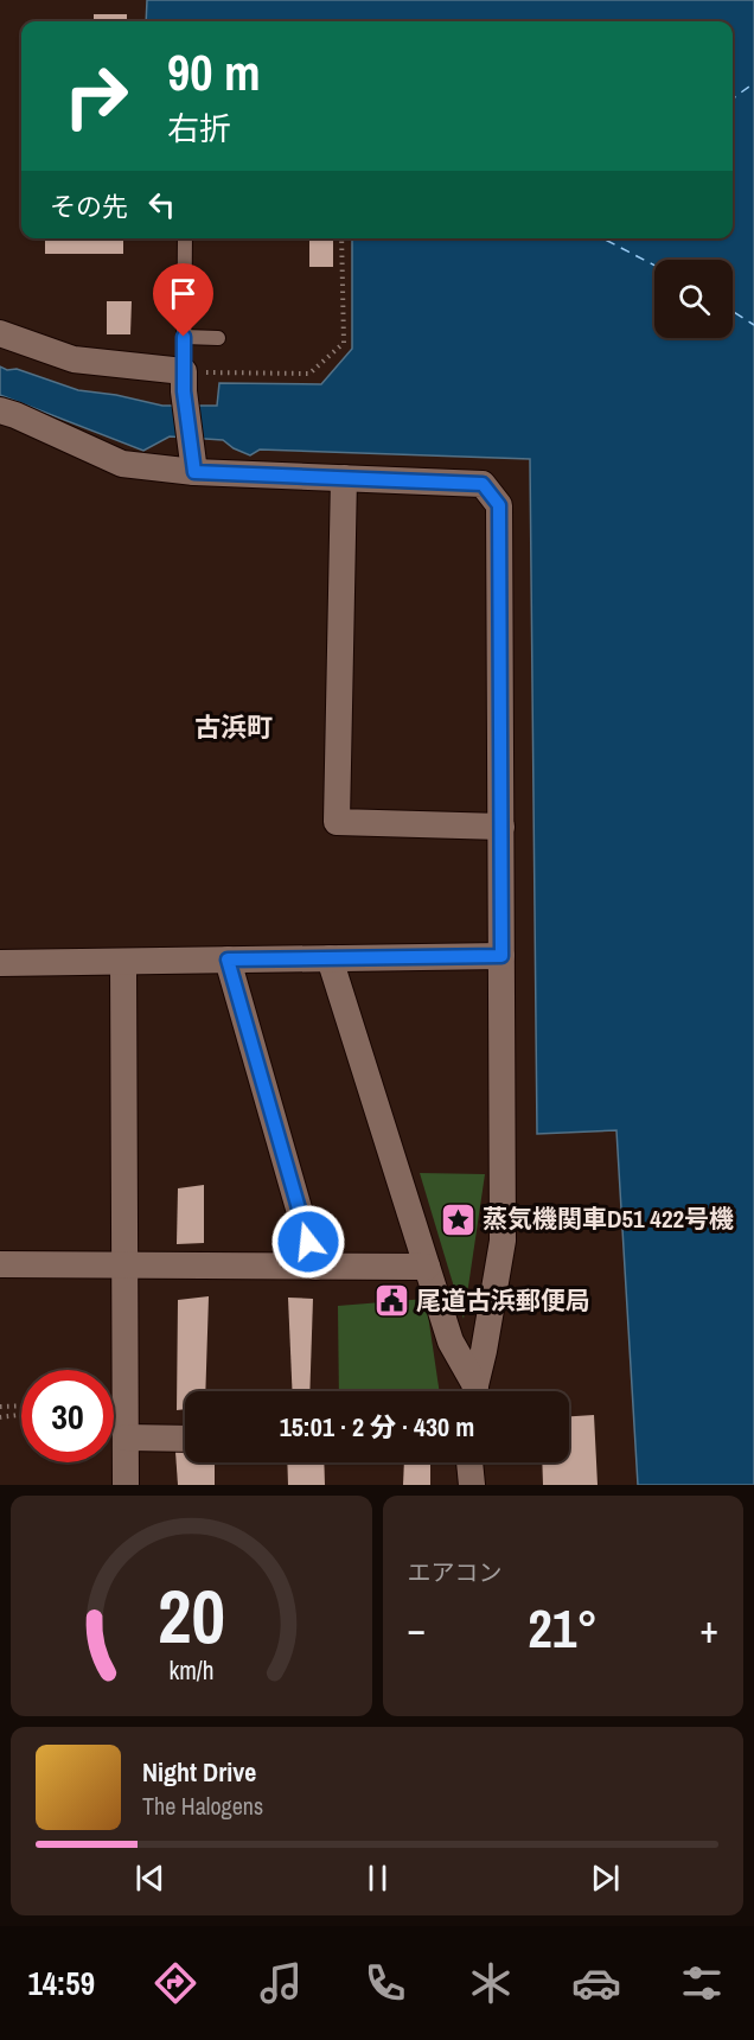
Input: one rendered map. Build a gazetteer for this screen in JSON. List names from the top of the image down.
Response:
{
  "districts": ["古浜町"],
  "places": {
    "place": ["蒸気機関車D51 422号機"],
    "public building": ["尾道古浜郵便局"]
  },
  "page": {
    "turn": ["90 m", "右折"],
    "then": "その先",
    "limit": "30",
    "trip": "15:01 · 2 分 · 430 m",
    "tile": "エアコン",
    "heat": ["−", "21°", "+"],
    "song": ["Night Drive", "The Halogens"],
    "tabs": "14:59",
    "gauge": ["20", "km/h"]
  }
}
